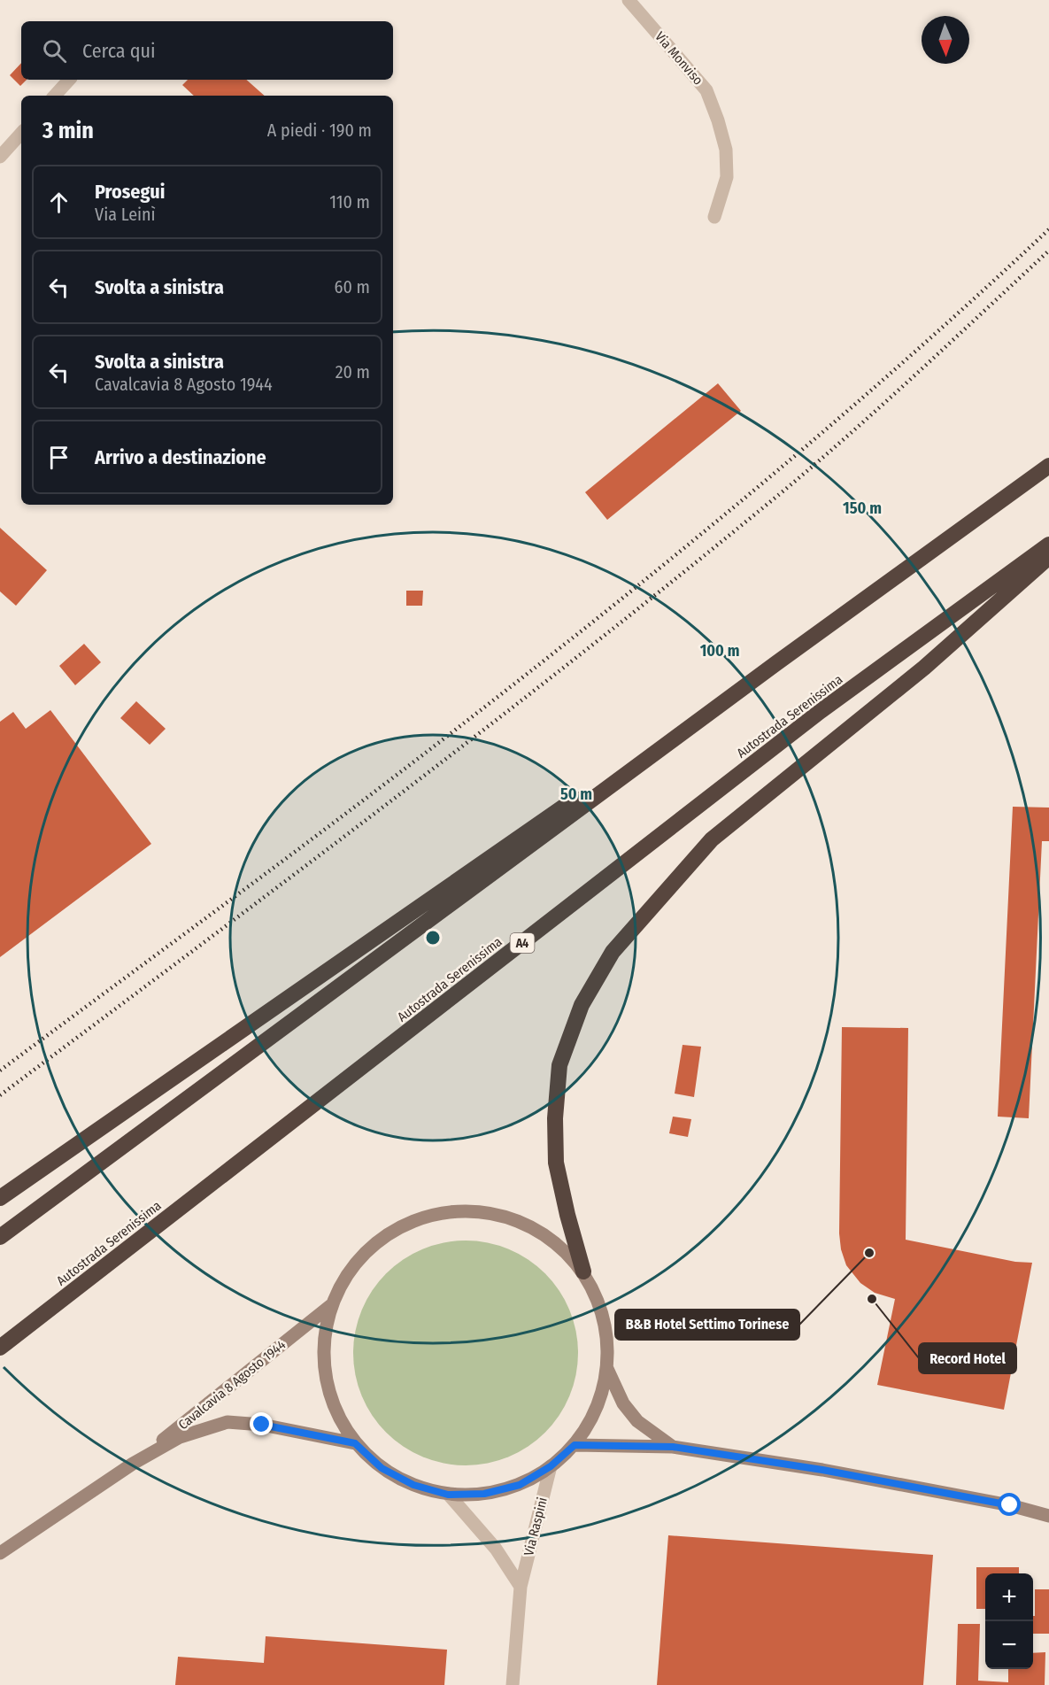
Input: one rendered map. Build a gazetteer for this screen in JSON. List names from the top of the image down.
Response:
{
  "streets": {
    "highway": ["Autostrada Serenissima", "A4"],
    "main road": ["Cavalcavia 8 Agosto 1944"],
    "street": ["Via Monviso", "Via Raspini"]
  },
  "places": ["B&B Hotel Settimo Torinese", "Record Hotel"],
  "north": "bottom",
  "page": {
    "search": "Cerca qui",
    "heading": ["3 min", "A piedi · 190 m"],
    "list": [
      ["Prosegui", "Via Leinì", "110 m"],
      ["Svolta a sinistra", "60 m"],
      ["Svolta a sinistra", "Cavalcavia 8 Agosto 1944", "20 m"],
      "Arrivo a destinazione"
    ],
    "map_buttons": ["+", "−"]
  },
  "rings": ["150 m", "100 m", "50 m"]
}
